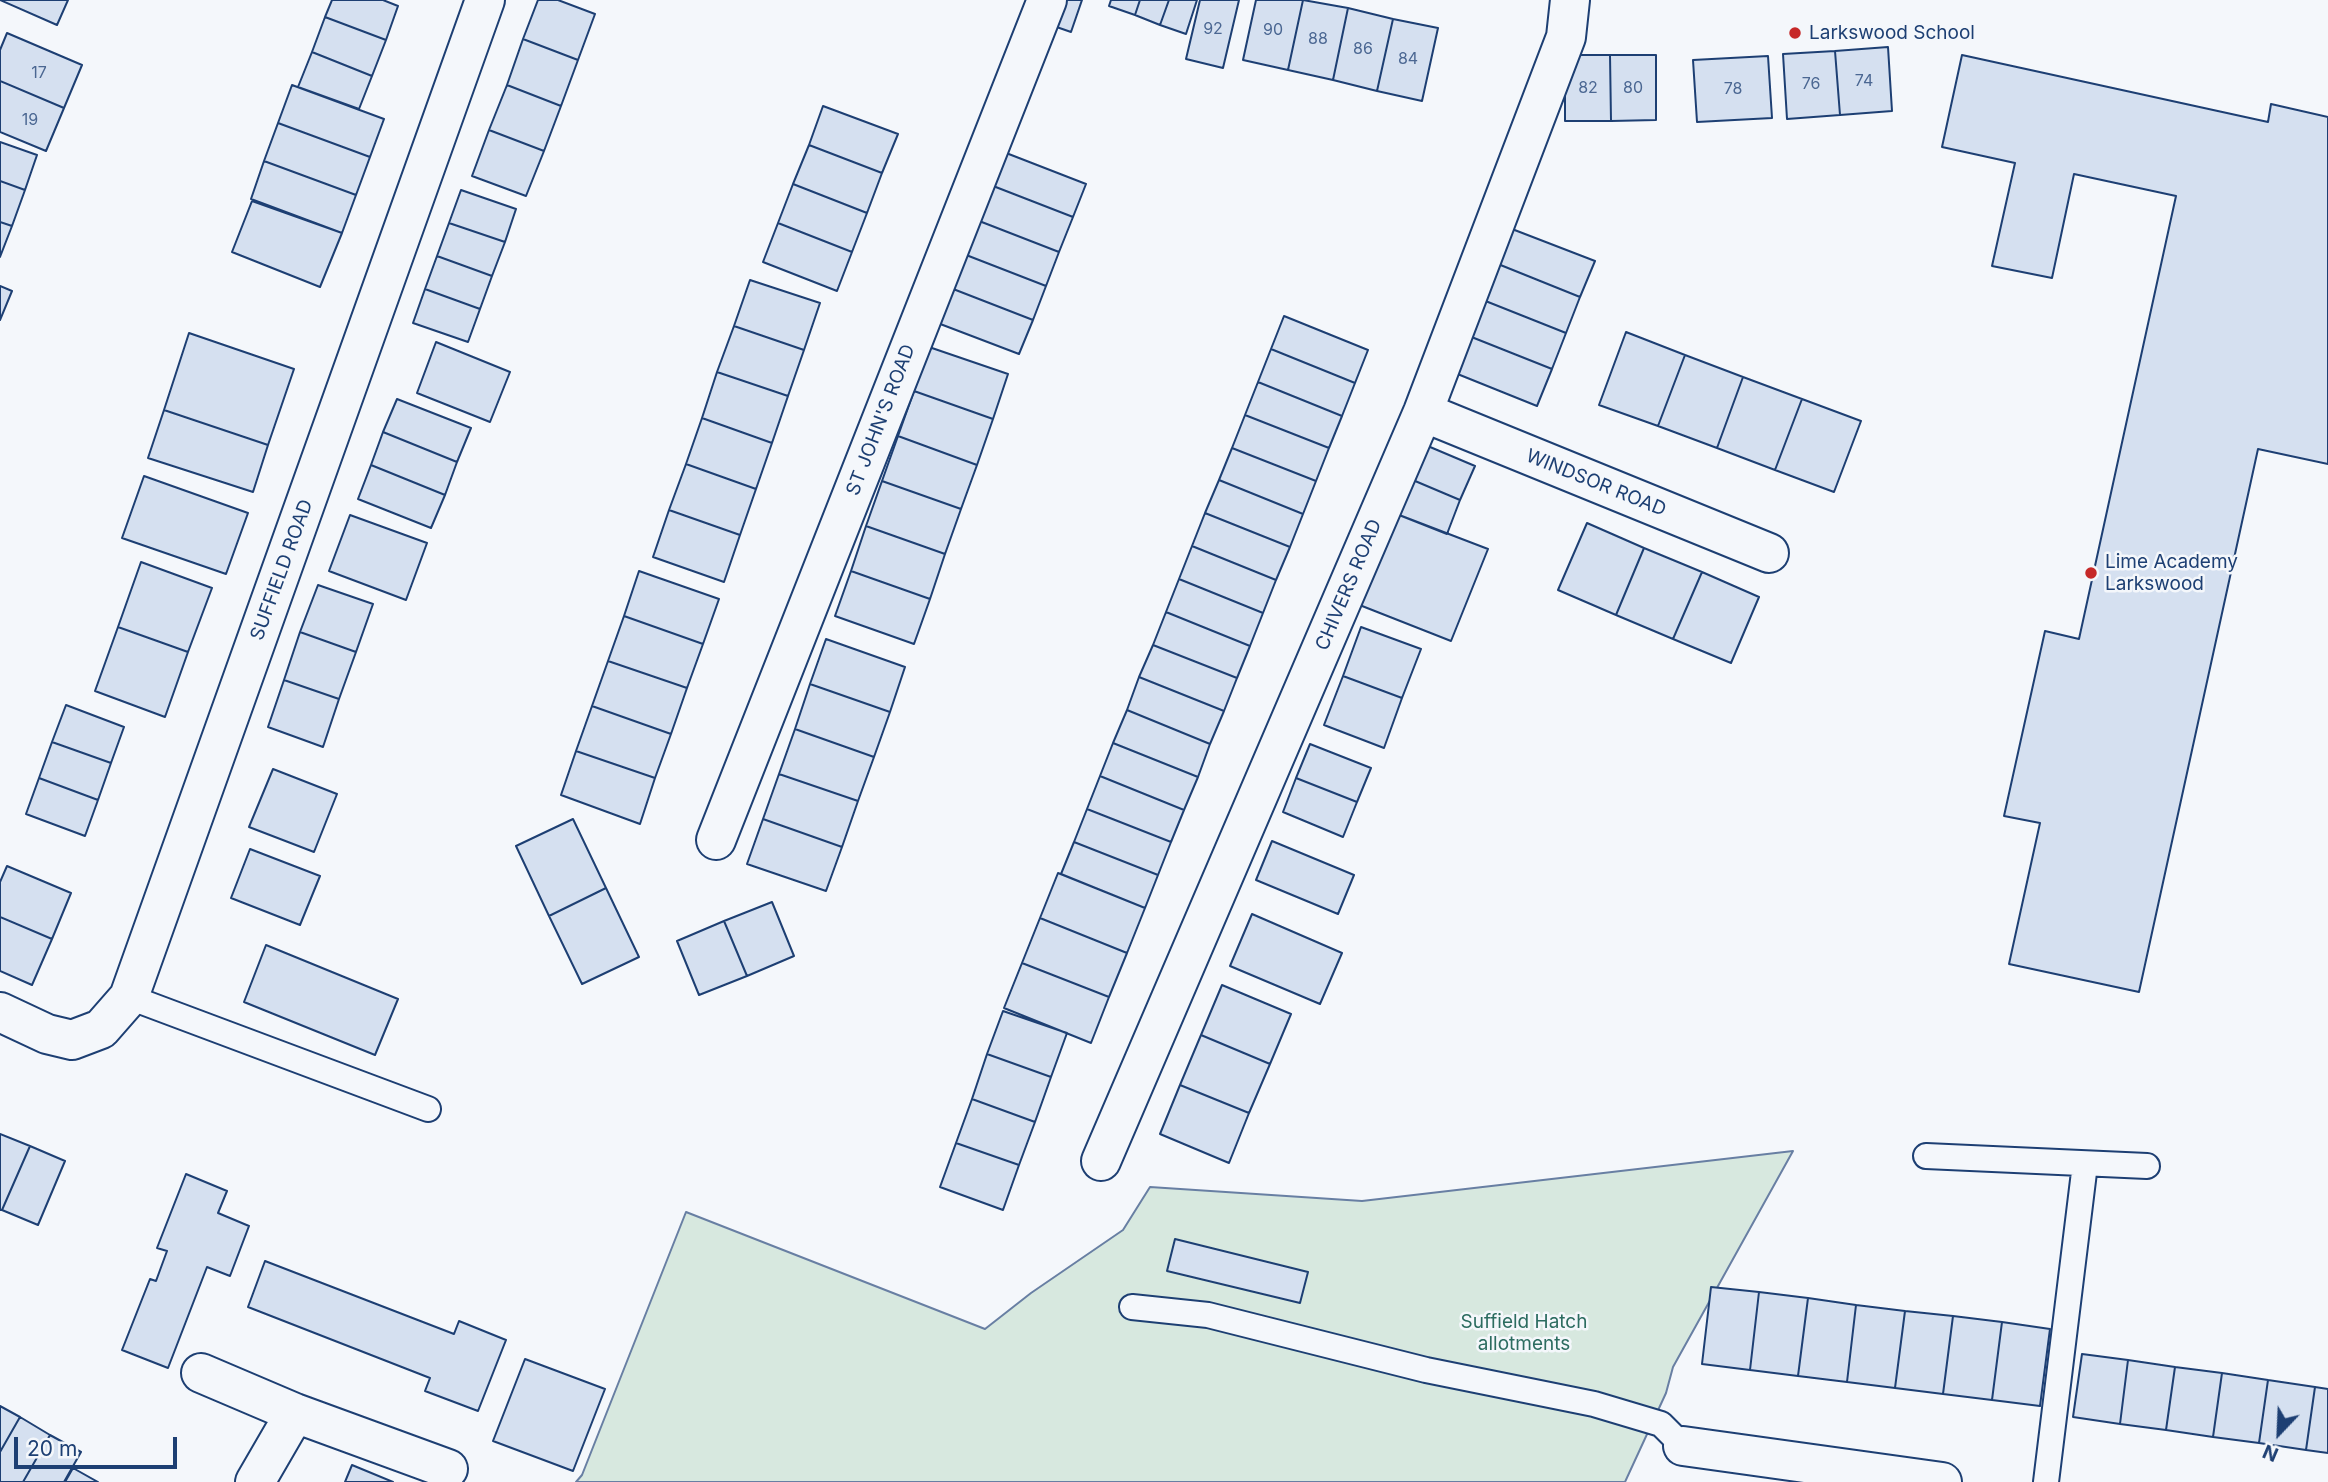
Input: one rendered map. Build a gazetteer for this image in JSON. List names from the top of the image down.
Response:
{
  "streets": {
    "street": [
      "ST JOHN'S ROAD",
      "WINDSOR ROAD",
      "SUFFIELD ROAD",
      "CHIVERS ROAD"
    ]
  },
  "crossings": [
    ["WINDSOR ROAD", "CHIVERS ROAD"]
  ],
  "parks": ["Suffield Hatch allotments"],
  "places": ["Larkswood School", "Lime Academy Larkswood"],
  "house_numbers": [
    "92",
    "90",
    "88",
    "86",
    "84",
    "17",
    "74",
    "76",
    "82",
    "80",
    "78",
    "19"
  ],
  "scale_bar": "20 m",
  "north": "bottom left"
}
